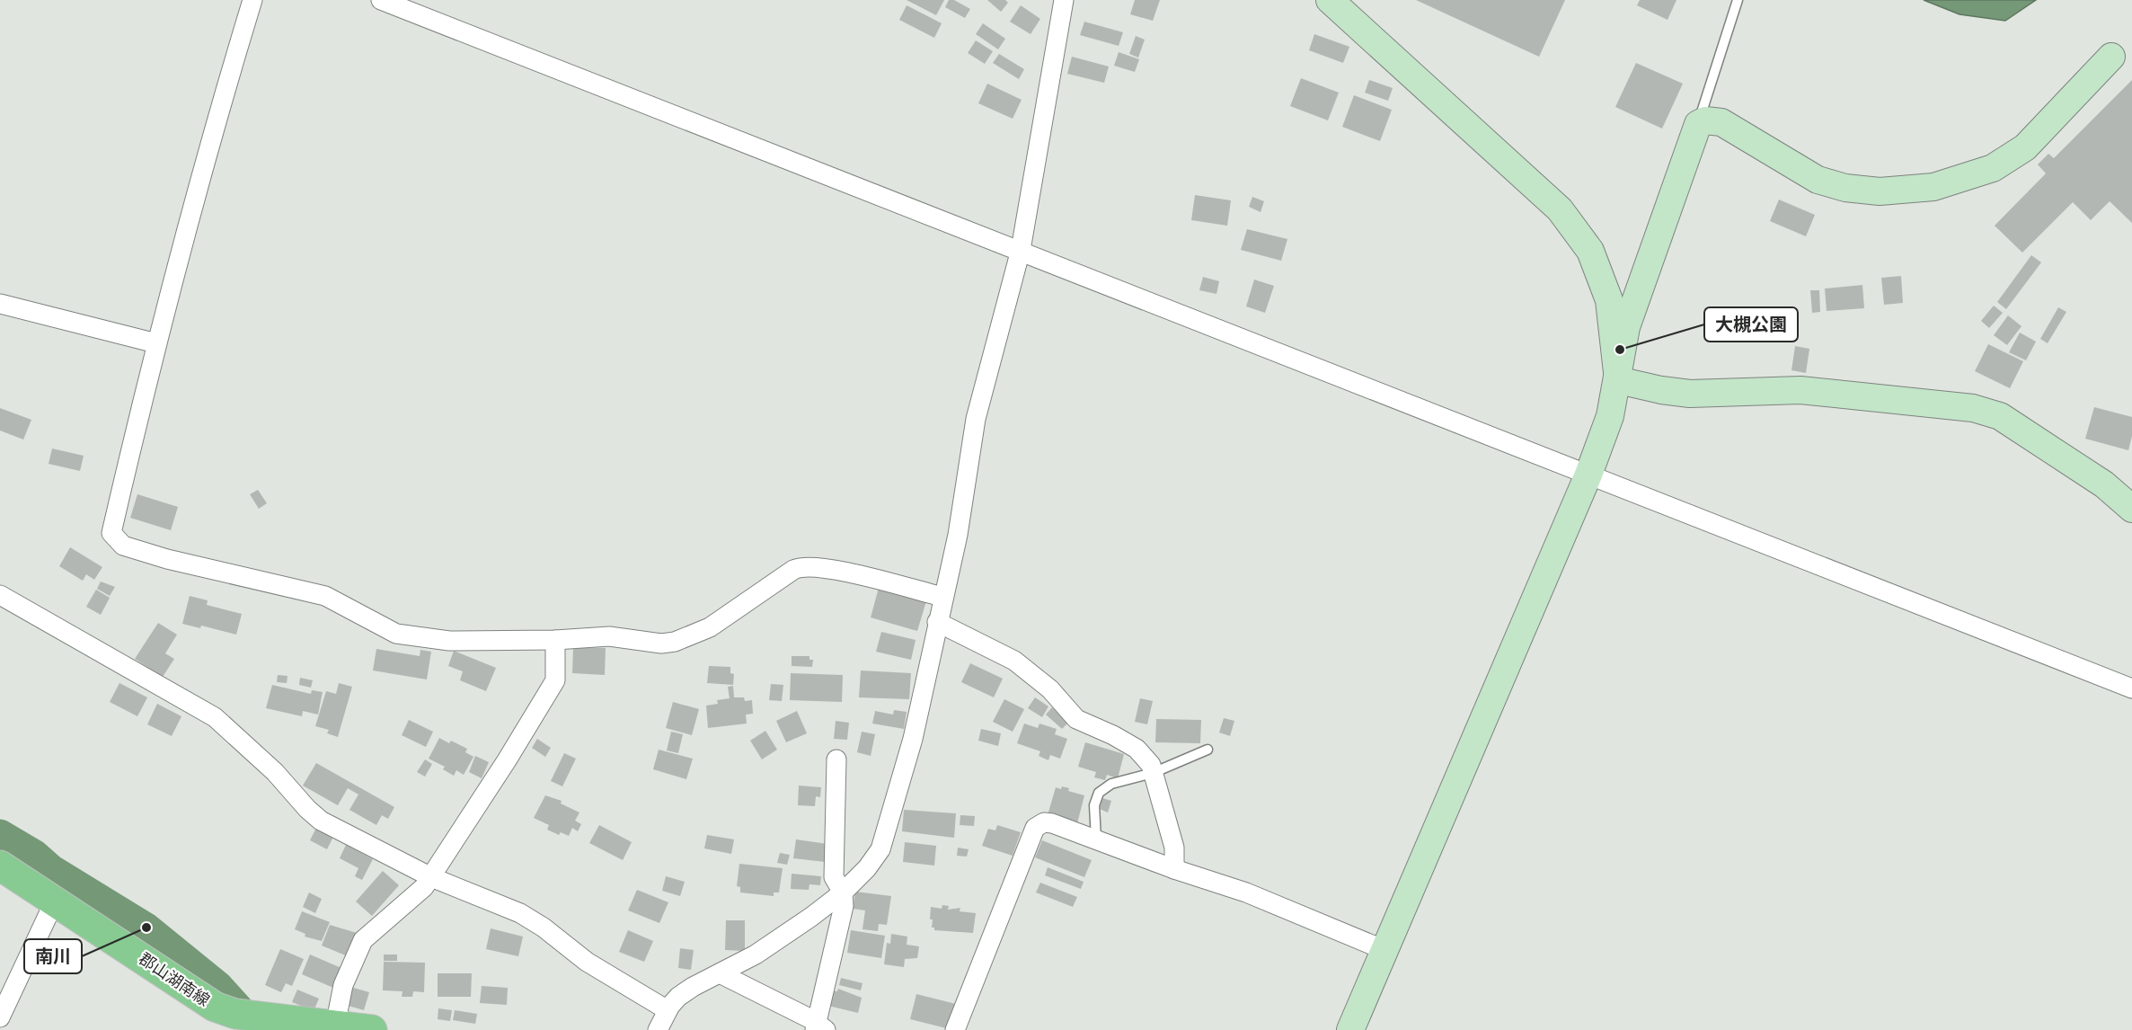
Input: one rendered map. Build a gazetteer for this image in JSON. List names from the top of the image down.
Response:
{
  "streets": {
    "main road": ["郡山湖南線"]
  },
  "places": ["大槻公園", "南川"]
}
